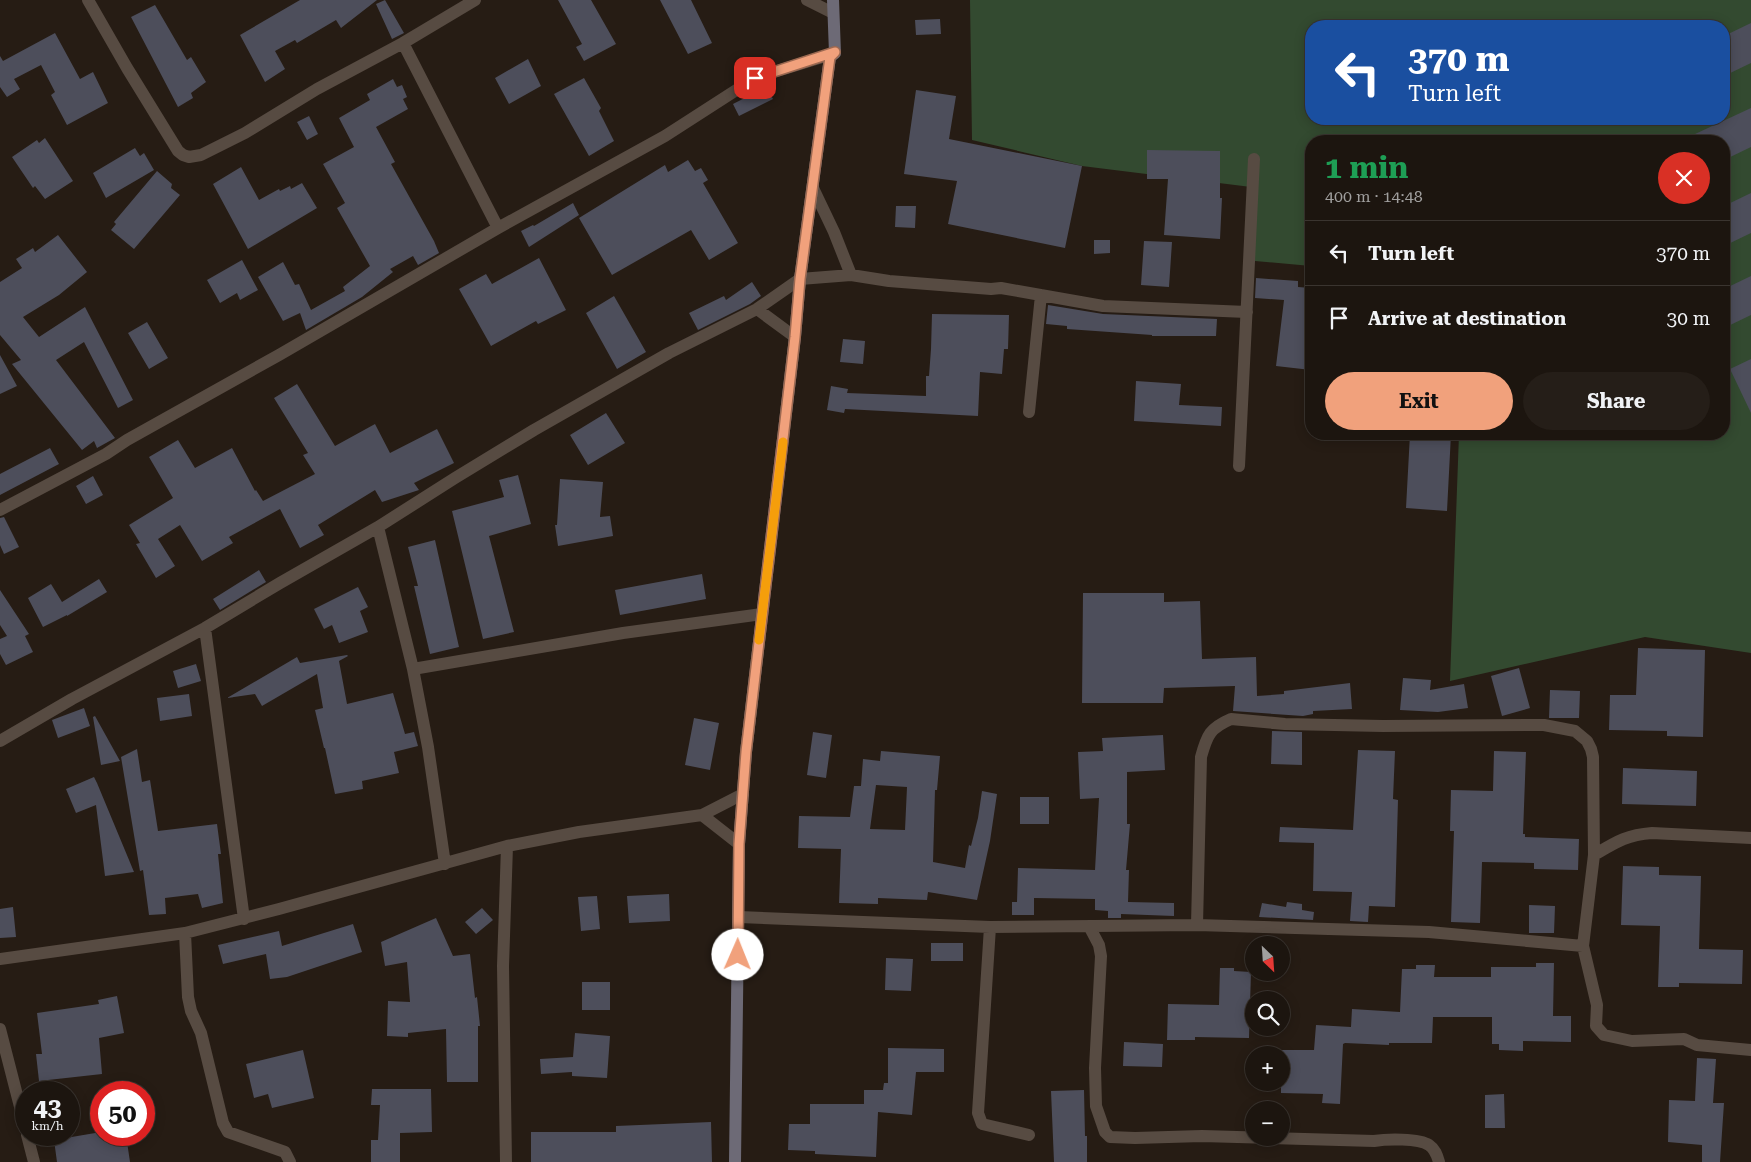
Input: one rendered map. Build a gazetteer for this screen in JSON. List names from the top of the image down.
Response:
{
  "north": "bottom right",
  "page": {
    "turn": ["370 m", "Turn left"],
    "heading": ["1 min", "400 m · 14:48"],
    "list": [
      {
        "name": "Turn left",
        "value": "370 m"
      },
      {
        "name": "Arrive at destination",
        "value": "30 m"
      }
    ],
    "buttons": ["Exit", "Share"],
    "map_buttons": ["+", "−"],
    "speed": "43 km/h",
    "limit": "50"
  }
}
